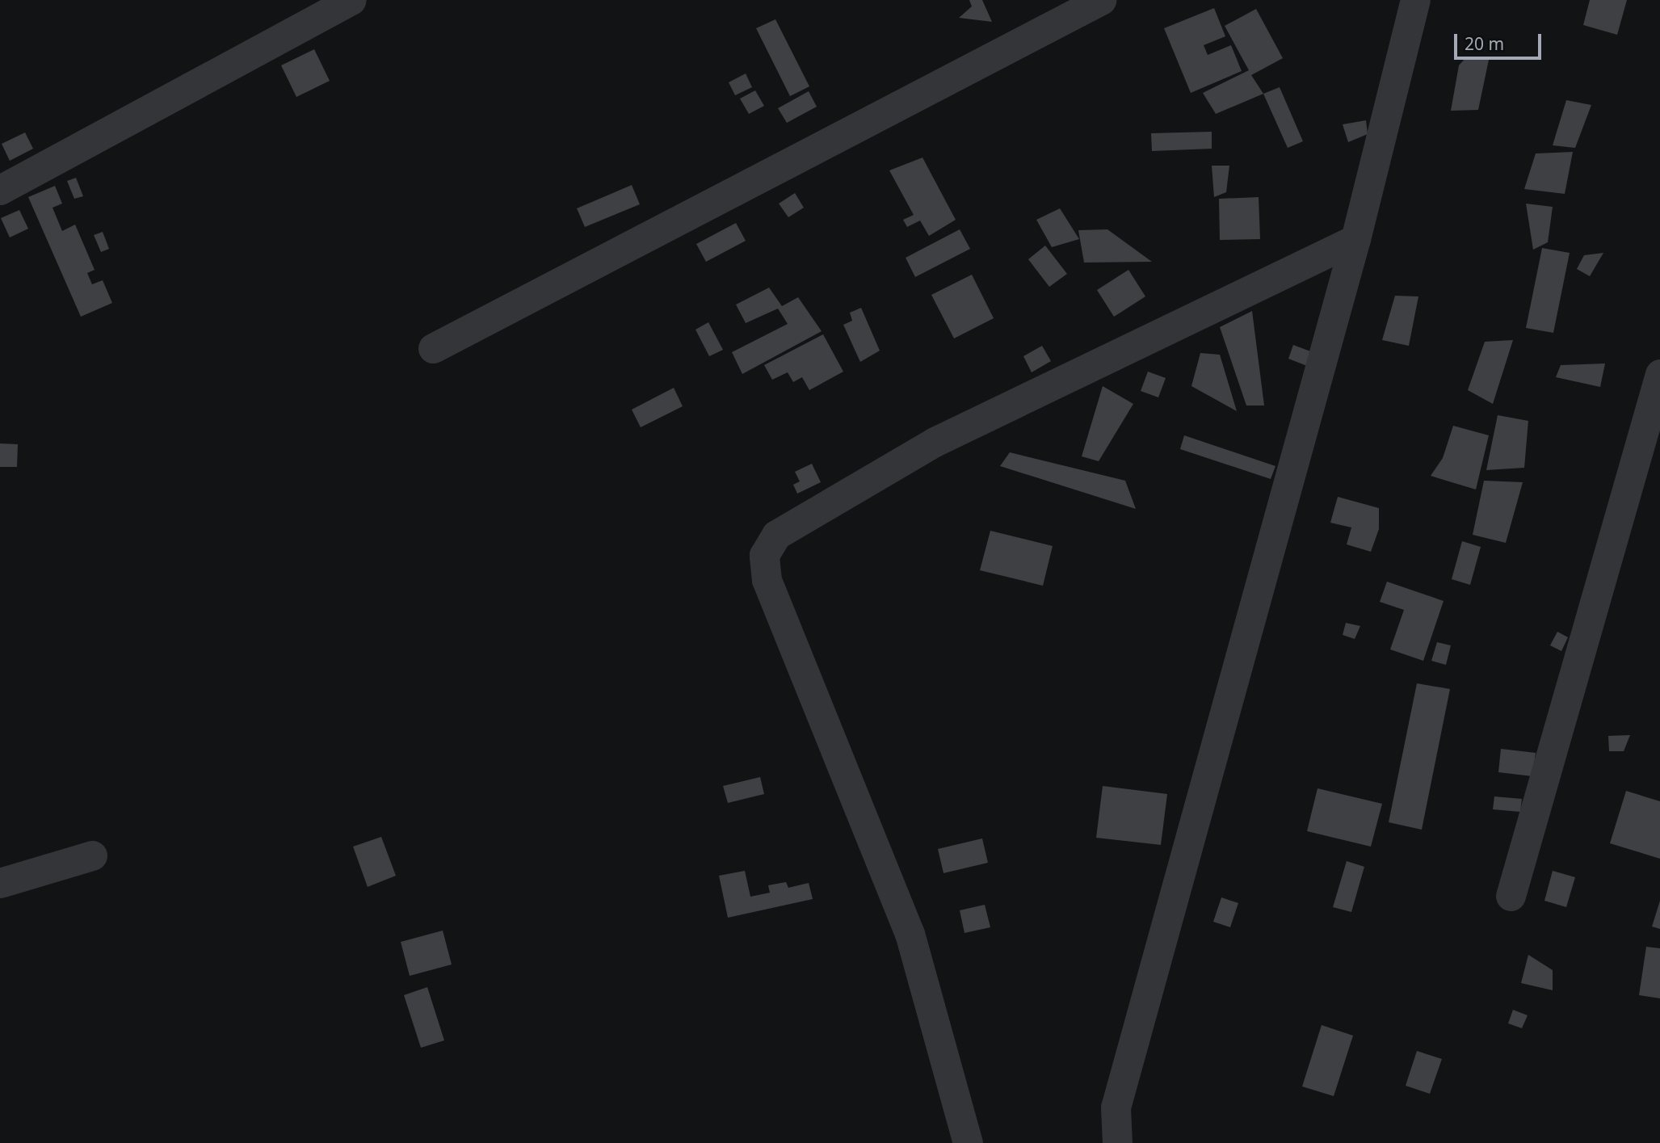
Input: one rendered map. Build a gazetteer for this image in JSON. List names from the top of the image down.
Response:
{
  "scale_bar": "20 m"
}
